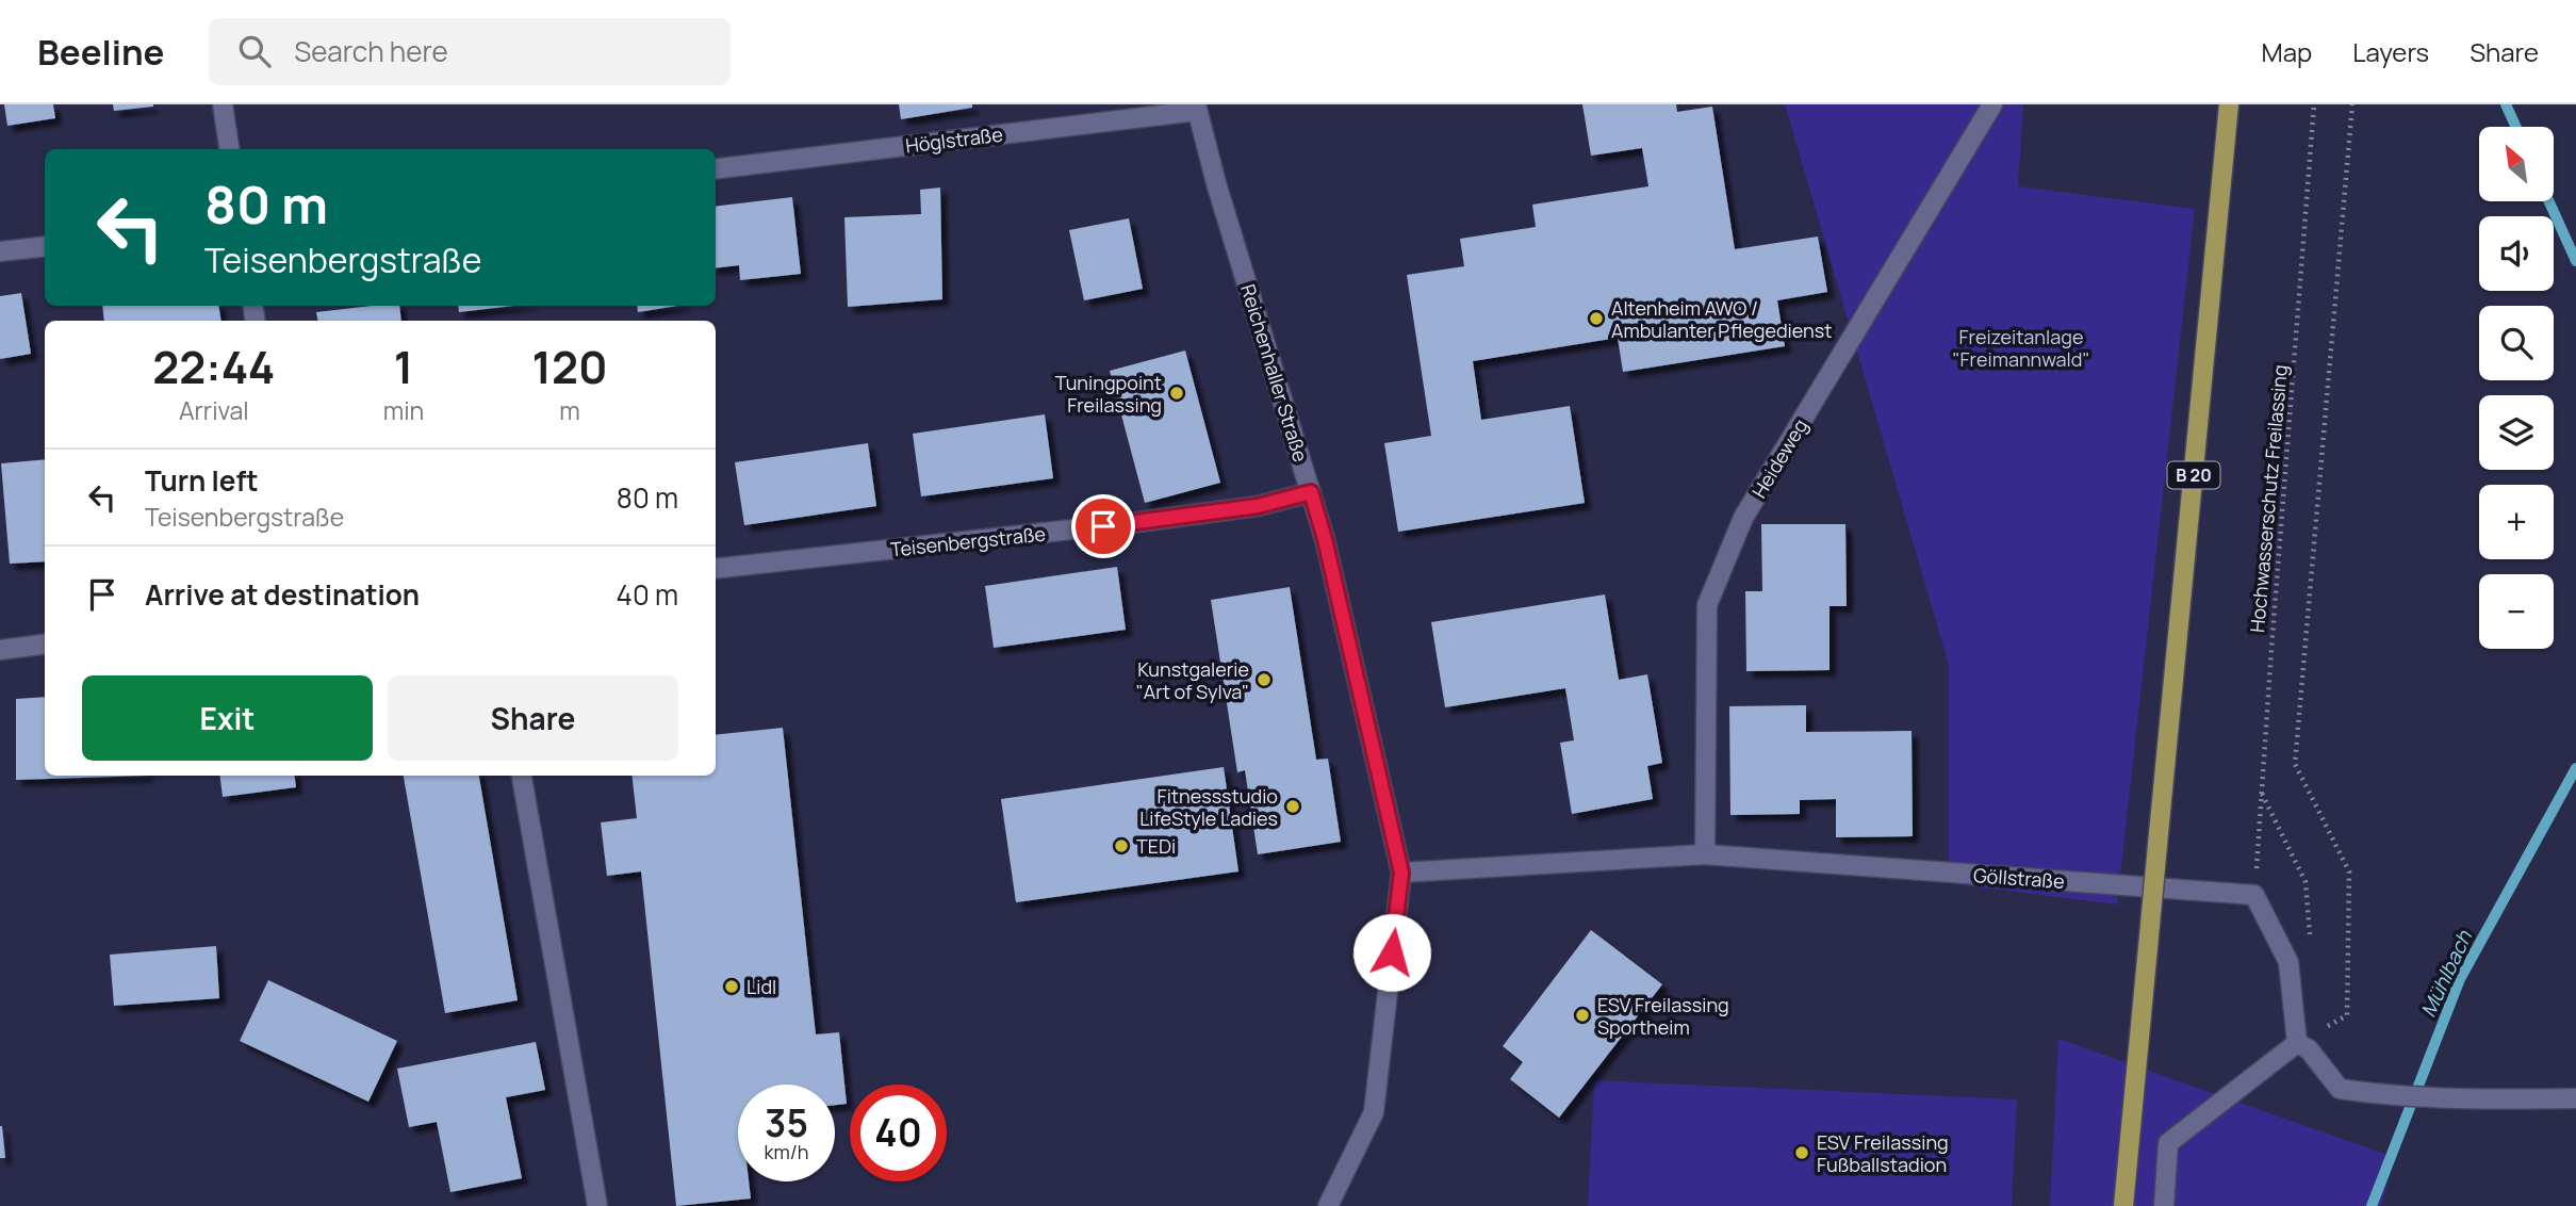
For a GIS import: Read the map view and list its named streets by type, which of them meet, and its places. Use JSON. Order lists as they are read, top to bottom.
{
  "streets": {
    "main road": ["B 20"],
    "street": [
      "Höglstraße",
      "Reichenhaller Straße",
      "Heideweg",
      "Teisenbergstraße",
      "Göllstraße"
    ],
    "path": ["Hochwasserschutz Freilassing"]
  },
  "crossings": [
    ["Höglstraße", "Reichenhaller Straße"],
    ["Reichenhaller Straße", "Teisenbergstraße"],
    ["Reichenhaller Straße", "Göllstraße"],
    ["Heideweg", "Göllstraße"],
    ["Hochwasserschutz Freilassing", "Göllstraße"]
  ],
  "water": ["Mühlbach"],
  "parks": ["Freizeitanlage \"Freimannwald\""],
  "places": [
    "Altenheim AWO / Ambulanter Pflegedienst",
    "Tuningpoint Freilassing",
    "Kunstgalerie \"Art of Sylva\"",
    "Fitnessstudio LifeStyle Ladies",
    "TEDi",
    "Lidl",
    "ESV Freilassing Sportheim",
    "ESV Freilassing Fußballstadion"
  ],
  "north": "top left",
  "page": {
    "header": "Beeline",
    "search": "Search here",
    "nav": ["Map", "Layers", "Share"],
    "map_buttons": ["+", "−"],
    "turn": ["80 m", "Teisenbergstraße"],
    "eta": [
      "22:44",
      "Arrival",
      "1",
      "min",
      "120",
      "m"
    ],
    "list": [
      {
        "name": "Turn left",
        "note": "Teisenbergstraße",
        "value": "80 m"
      },
      {
        "name": "Arrive at destination",
        "value": "40 m"
      }
    ],
    "buttons": ["Exit", "Share"],
    "speed": "35 km/h",
    "limit": "40"
  }
}
